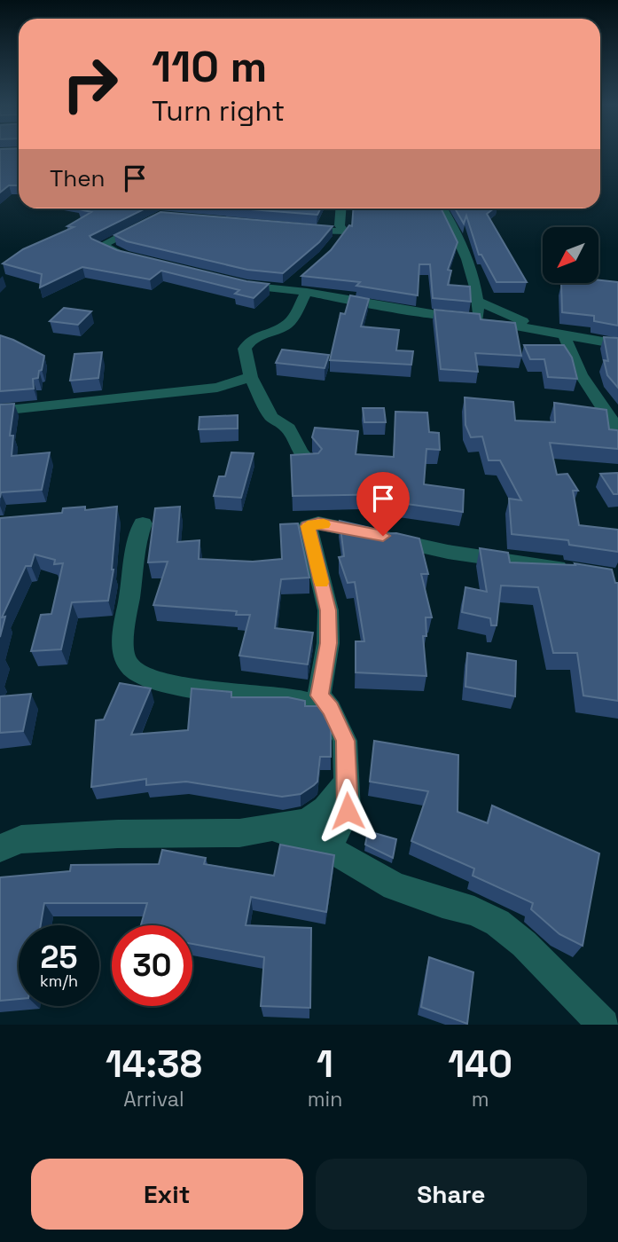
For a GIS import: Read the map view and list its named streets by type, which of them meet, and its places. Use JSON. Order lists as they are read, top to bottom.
{
  "north": "bottom left",
  "page": {
    "turn": ["110 m", "Turn right"],
    "then": "Then",
    "speed": "25 km/h",
    "limit": "30",
    "eta": [
      "14:38",
      "Arrival",
      "1",
      "min",
      "140",
      "m"
    ],
    "buttons": ["Exit", "Share"]
  }
}
